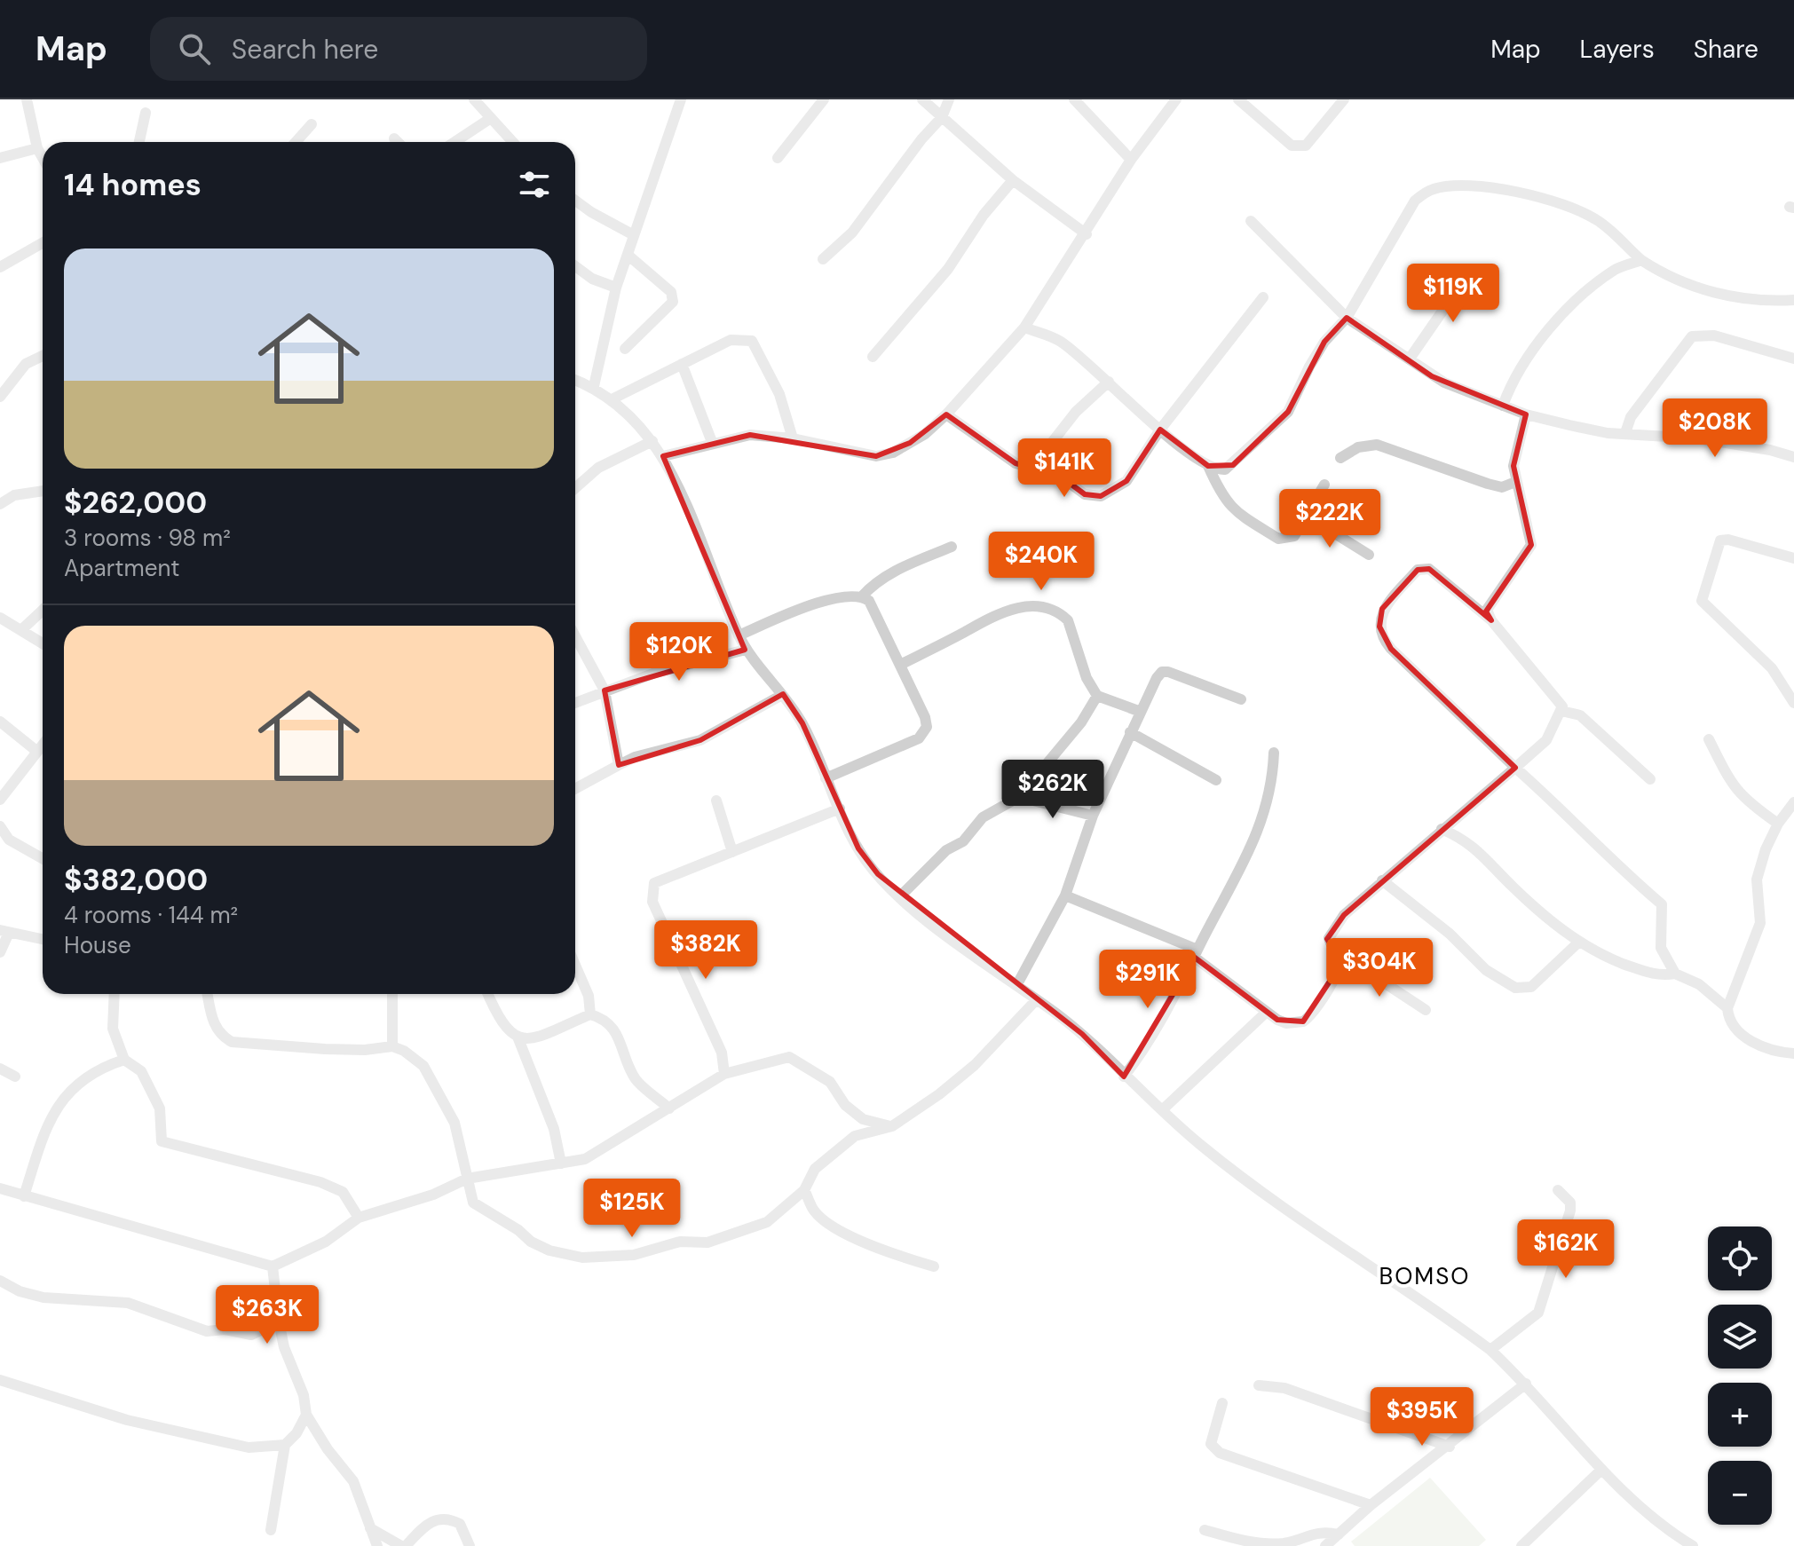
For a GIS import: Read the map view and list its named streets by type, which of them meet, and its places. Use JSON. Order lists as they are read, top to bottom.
{
  "districts": ["BOMSO"],
  "page": {
    "header": "Map",
    "search": "Search here",
    "nav": ["Map", "Layers", "Share"],
    "heading": "14 homes",
    "list": [
      {
        "name": "$262,000",
        "note": "3 rooms · 98 m² · Apartment"
      },
      {
        "name": "$382,000",
        "note": "4 rooms · 144 m² · House"
      }
    ],
    "price": [
      "$119K",
      "$208K",
      "$141K",
      "$222K",
      "$240K",
      "$120K",
      "$262K",
      "$382K",
      "$304K",
      "$291K",
      "$125K",
      "$162K",
      "$263K",
      "$395K"
    ],
    "map_buttons": ["+", "−"]
  }
}
